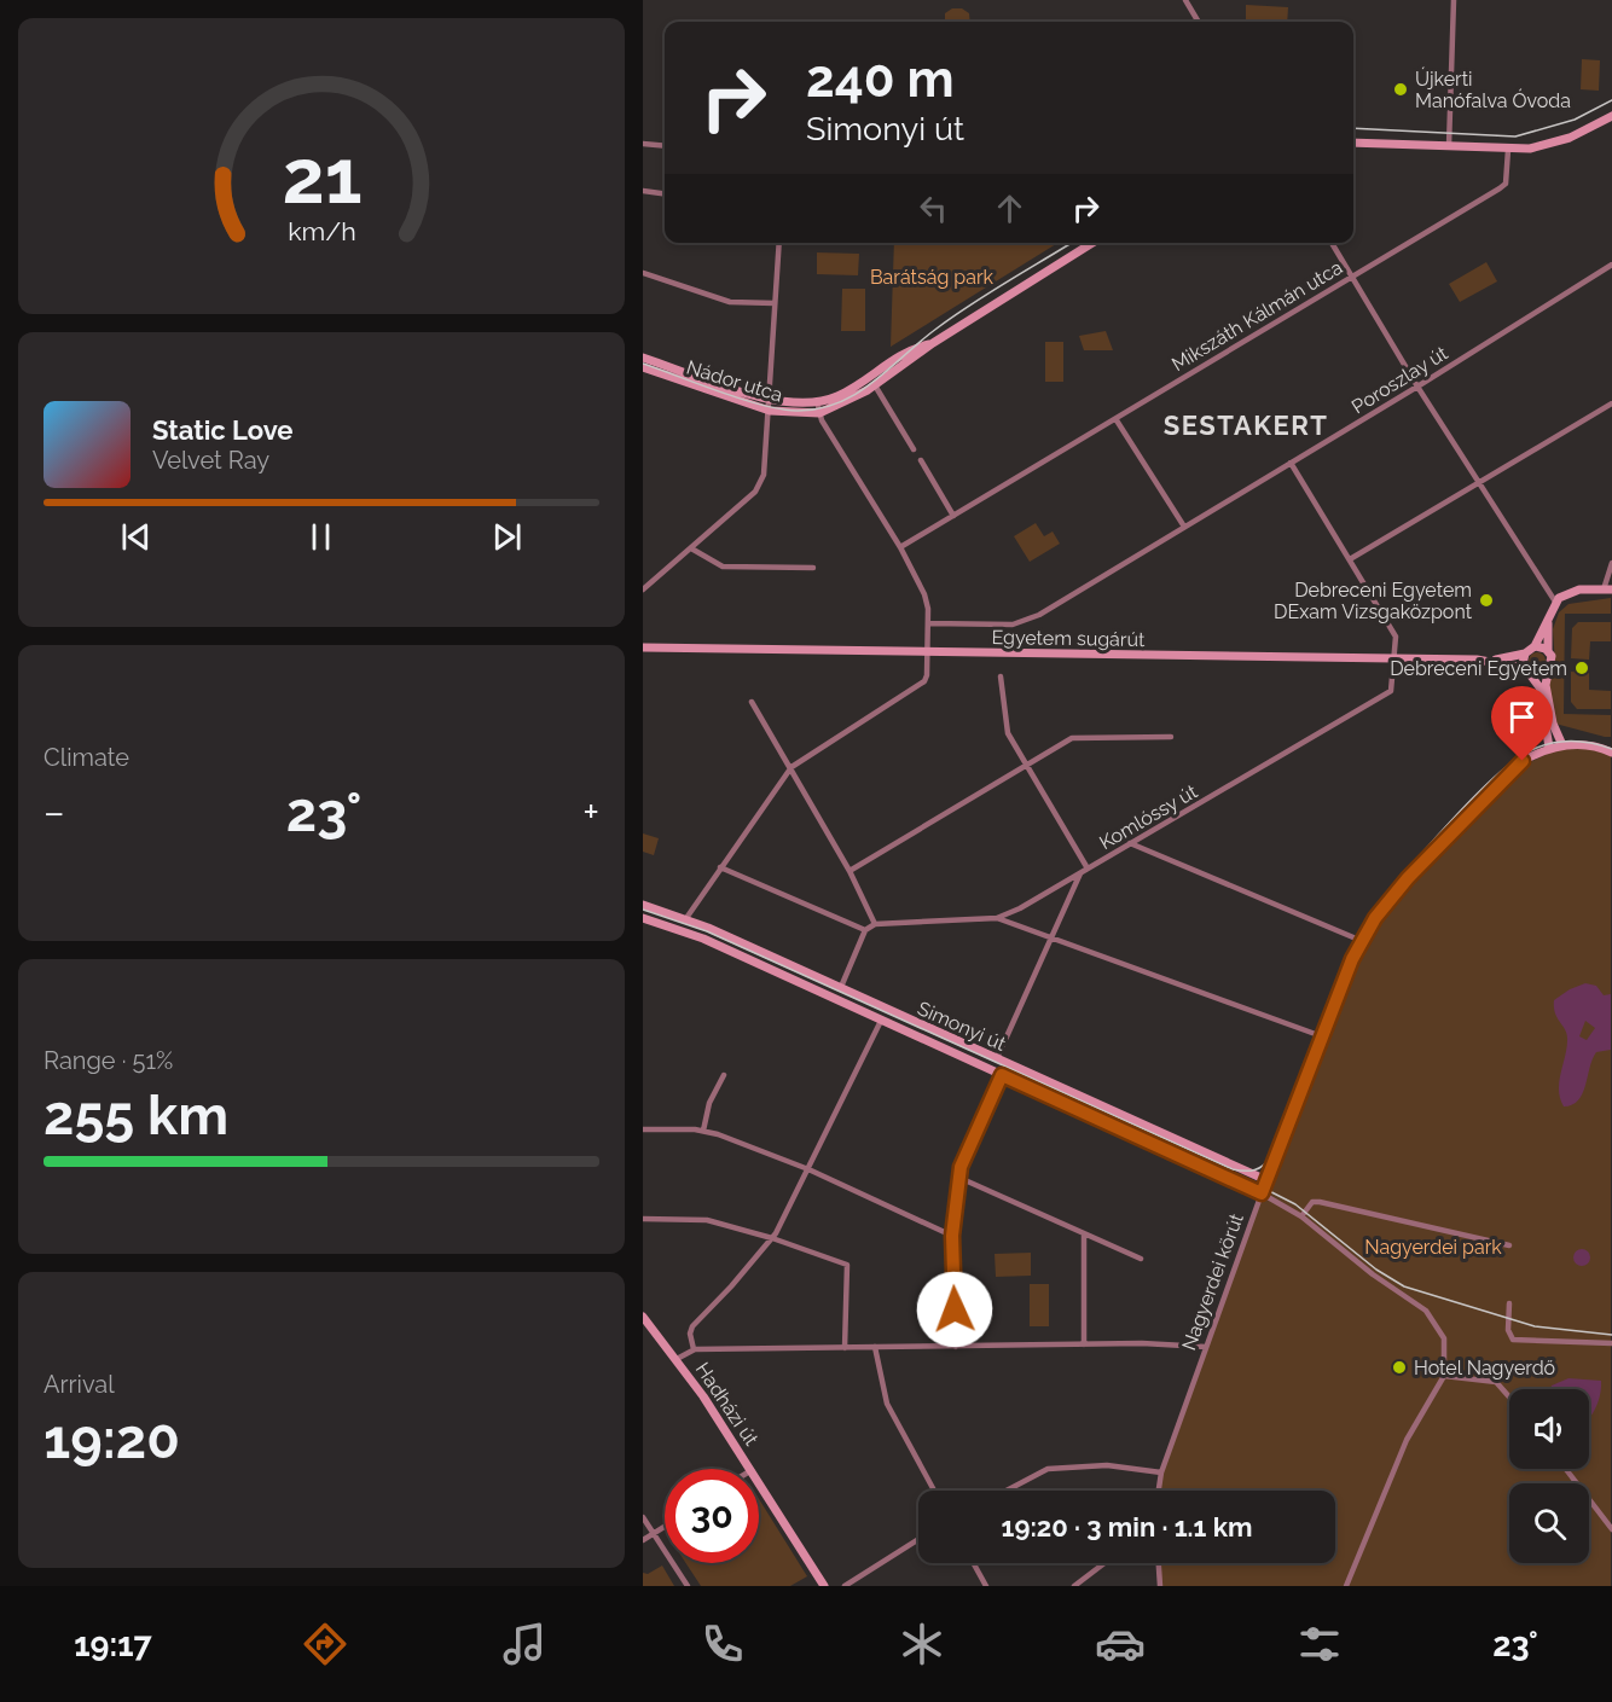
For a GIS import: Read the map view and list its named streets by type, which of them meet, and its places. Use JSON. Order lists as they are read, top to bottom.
{
  "streets": {
    "street": [
      "Mikszáth Kálmán utca",
      "Poroszlay út",
      "Nádor utca",
      "Egyetem sugárút",
      "Komlóssy út",
      "Simonyi út",
      "Nagyerdei körút",
      "Hadházi út"
    ]
  },
  "crossings": [
    ["Poroszlay út", "Komlóssy út"],
    ["Egyetem sugárút", "Komlóssy út"],
    ["Simonyi út", "Nagyerdei körút"]
  ],
  "districts": ["SESTAKERT"],
  "parks": ["Barátság park", "Nagyerdei park"],
  "places": [
    "Újkerti Manófalva Óvoda",
    "Debreceni Egyetem DExam Vizsgaközpont",
    "Debreceni Egyetem",
    "Hotel Nagyerdő"
  ],
  "page": {
    "turn": ["240 m", "Simonyi út"],
    "song": ["Static Love", "Velvet Ray"],
    "tile": [
      "Climate",
      ["Range · 51%", "255 km"],
      ["Arrival", "19:20"]
    ],
    "heat": ["−", "23°", "+"],
    "limit": "30",
    "trip": "19:20 · 3 min · 1.1 km",
    "tabs": ["19:17", "23°"],
    "gauge": ["21", "km/h"]
  }
}
